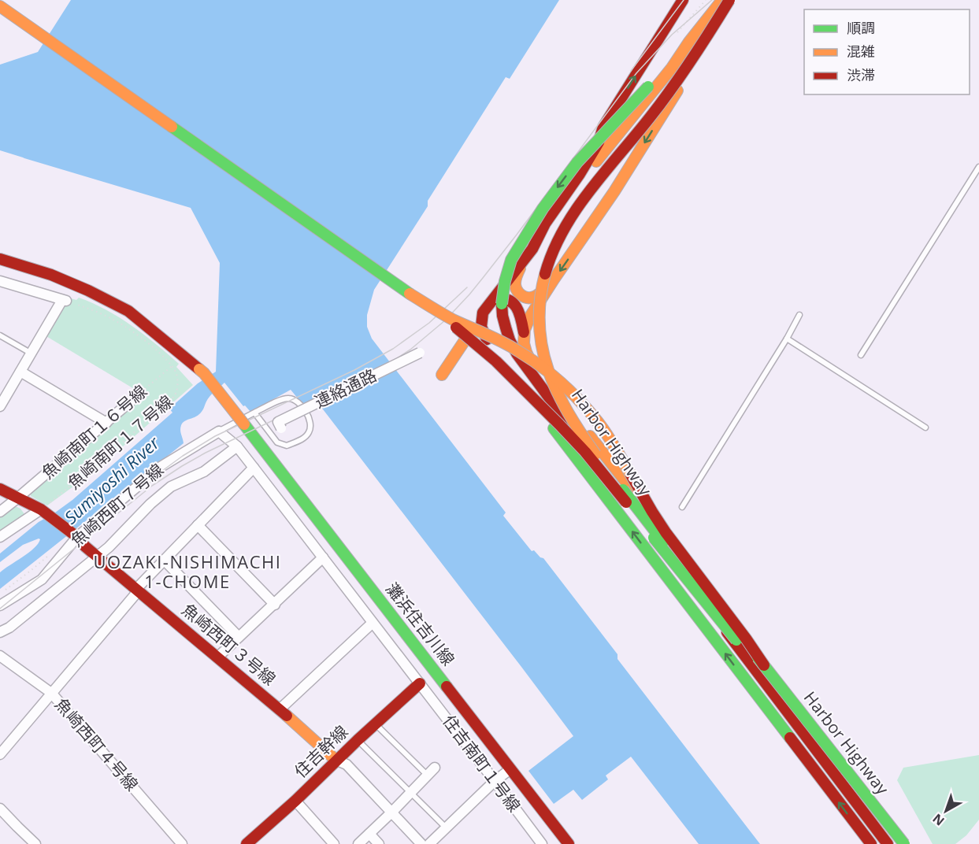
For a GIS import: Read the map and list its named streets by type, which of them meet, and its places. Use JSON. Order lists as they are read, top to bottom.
{
  "streets": {
    "main road": [
      "Harbor Highway",
      "灘浜住吉川線",
      "魚崎西町３号線",
      "住吉幹線"
    ],
    "street": [
      "連絡通路",
      "魚崎南町１６号線",
      "魚崎西町７号線",
      "魚崎西町４号線",
      "住吉南町１号線"
    ],
    "path": ["魚崎南町１７号線"]
  },
  "crossings": [
    ["魚崎南町１６号線", "魚崎南町１７号線"],
    ["魚崎南町１６号線", "魚崎西町３号線"],
    ["魚崎南町１７号線", "魚崎西町３号線"],
    ["魚崎西町７号線", "魚崎西町３号線"],
    ["魚崎西町７号線", "住吉南町１号線"],
    ["魚崎西町３号線", "住吉幹線"],
    ["住吉幹線", "住吉南町１号線"]
  ],
  "districts": ["UOZAKI-NISHIMACHI 1-CHOME"],
  "water": ["Sumiyoshi River"],
  "legend": ["順調", "混雑", "渋滞"],
  "north": "bottom left"
}
